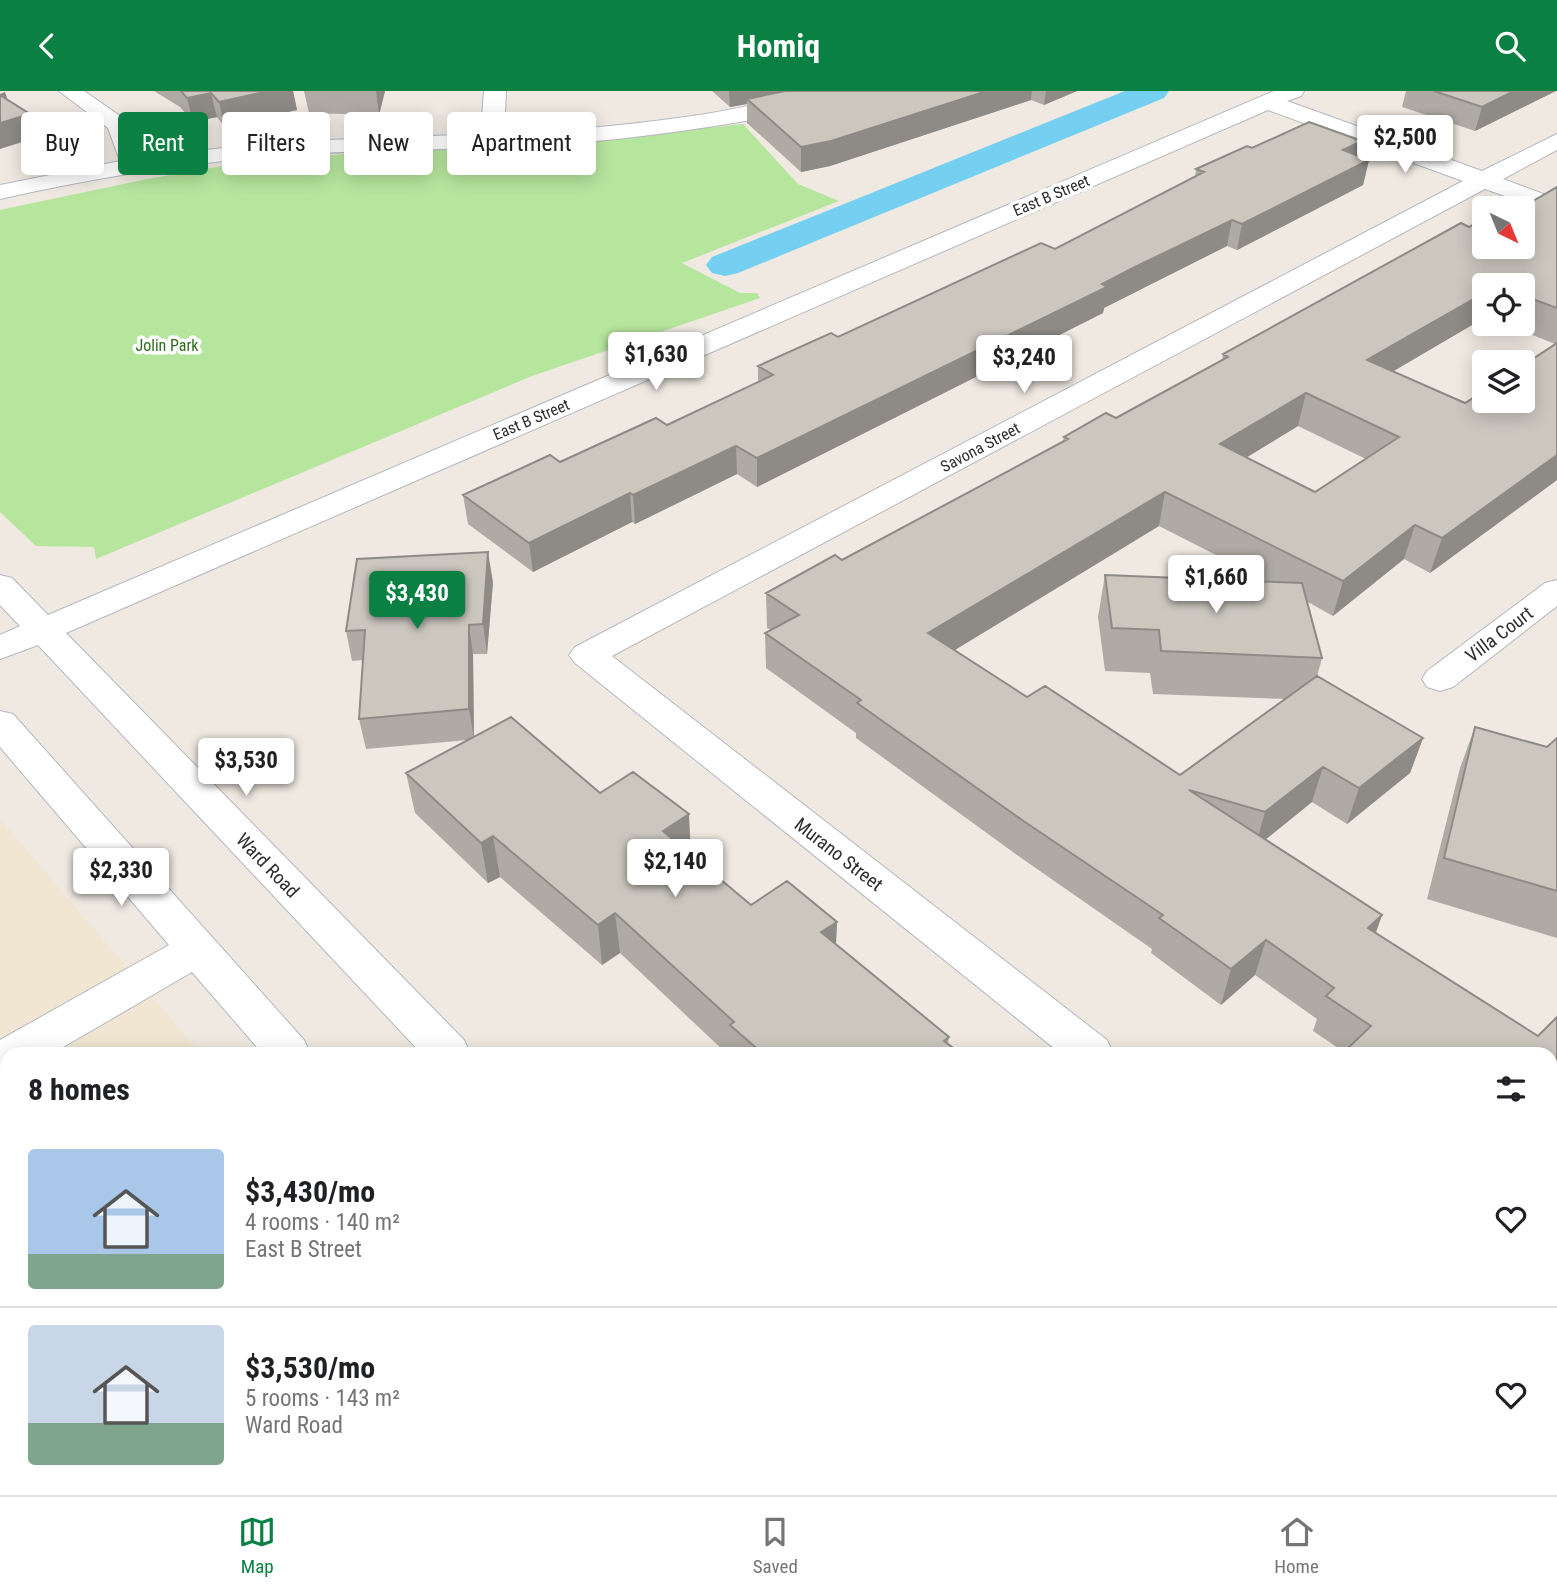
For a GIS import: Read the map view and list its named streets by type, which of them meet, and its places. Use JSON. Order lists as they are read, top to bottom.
{
  "streets": {
    "street": [
      "East B Street",
      "Savona Street",
      "Villa Court",
      "Murano Street",
      "Ward Road"
    ]
  },
  "crossings": [
    ["East B Street", "Ward Road"],
    ["Savona Street", "Murano Street"]
  ],
  "parks": ["Jolin Park"],
  "north": "bottom right",
  "page": {
    "header": "Homiq",
    "chip": [
      "Buy",
      "Rent",
      "Filters",
      "New",
      "Apartment"
    ],
    "price": [
      "$2,500",
      "$1,630",
      "$3,240",
      "$1,660",
      "$3,430",
      "$3,530",
      "$2,140",
      "$2,330"
    ],
    "heading": "8 homes",
    "list": [
      {
        "name": "$3,430/mo",
        "note": "4 rooms · 140 m² · East B Street"
      },
      {
        "name": "$3,530/mo",
        "note": "5 rooms · 143 m² · Ward Road"
      }
    ],
    "tabs": ["Map", "Saved", "Home"]
  }
}
